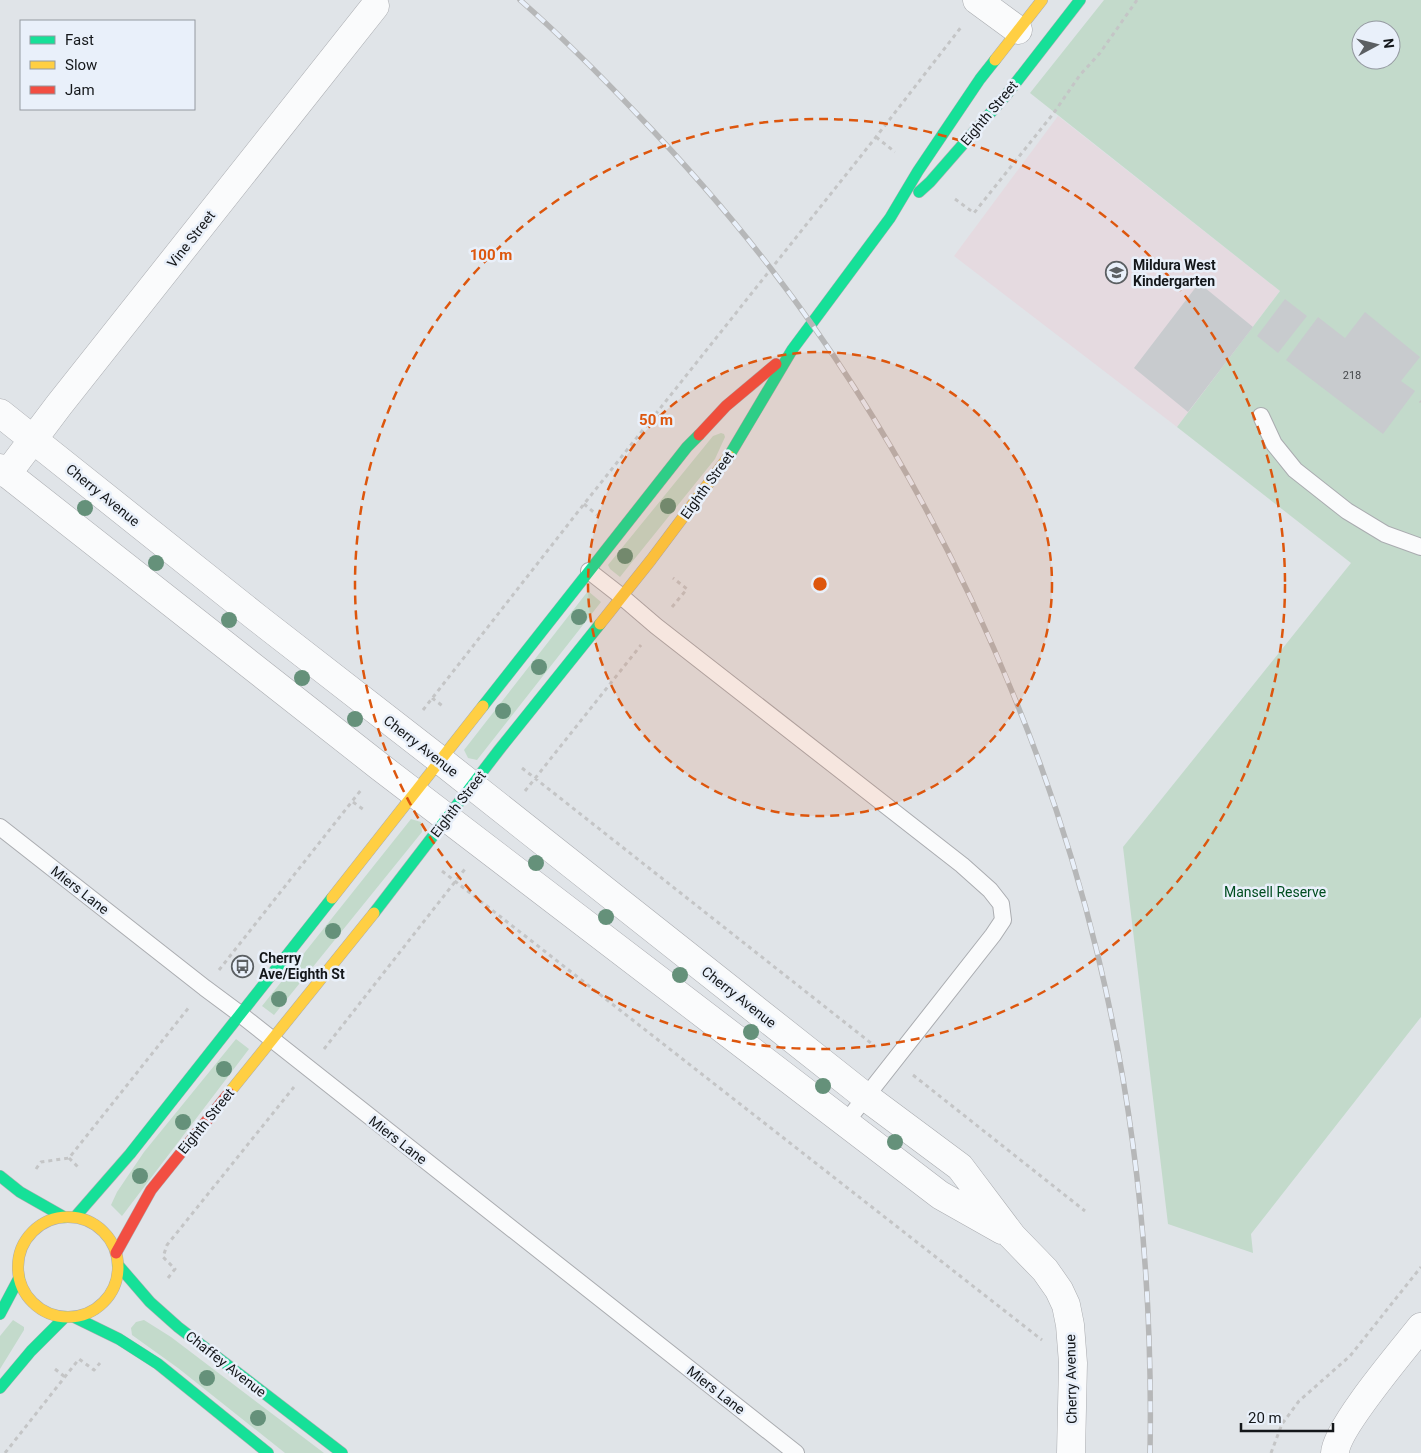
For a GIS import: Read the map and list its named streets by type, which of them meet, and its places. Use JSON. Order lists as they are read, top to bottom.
{
  "streets": {
    "street": [
      "Eighth Street",
      "Vine Street",
      "Cherry Avenue",
      "Chaffey Avenue"
    ],
    "lane": ["Miers Lane"]
  },
  "crossings": [
    ["Eighth Street", "Cherry Avenue"],
    ["Eighth Street", "Miers Lane"],
    ["Eighth Street", "Chaffey Avenue"],
    ["Vine Street", "Cherry Avenue"]
  ],
  "parks": ["Mansell Reserve"],
  "places": {
    "school or university": ["Mildura West Kindergarten"],
    "bus stop": ["Cherry Ave/Eighth St"]
  },
  "house_numbers": ["218"],
  "legend": ["Fast", "Slow", "Jam"],
  "scale_bar": "20 m",
  "north": "right",
  "rings": ["100 m", "50 m"]
}
